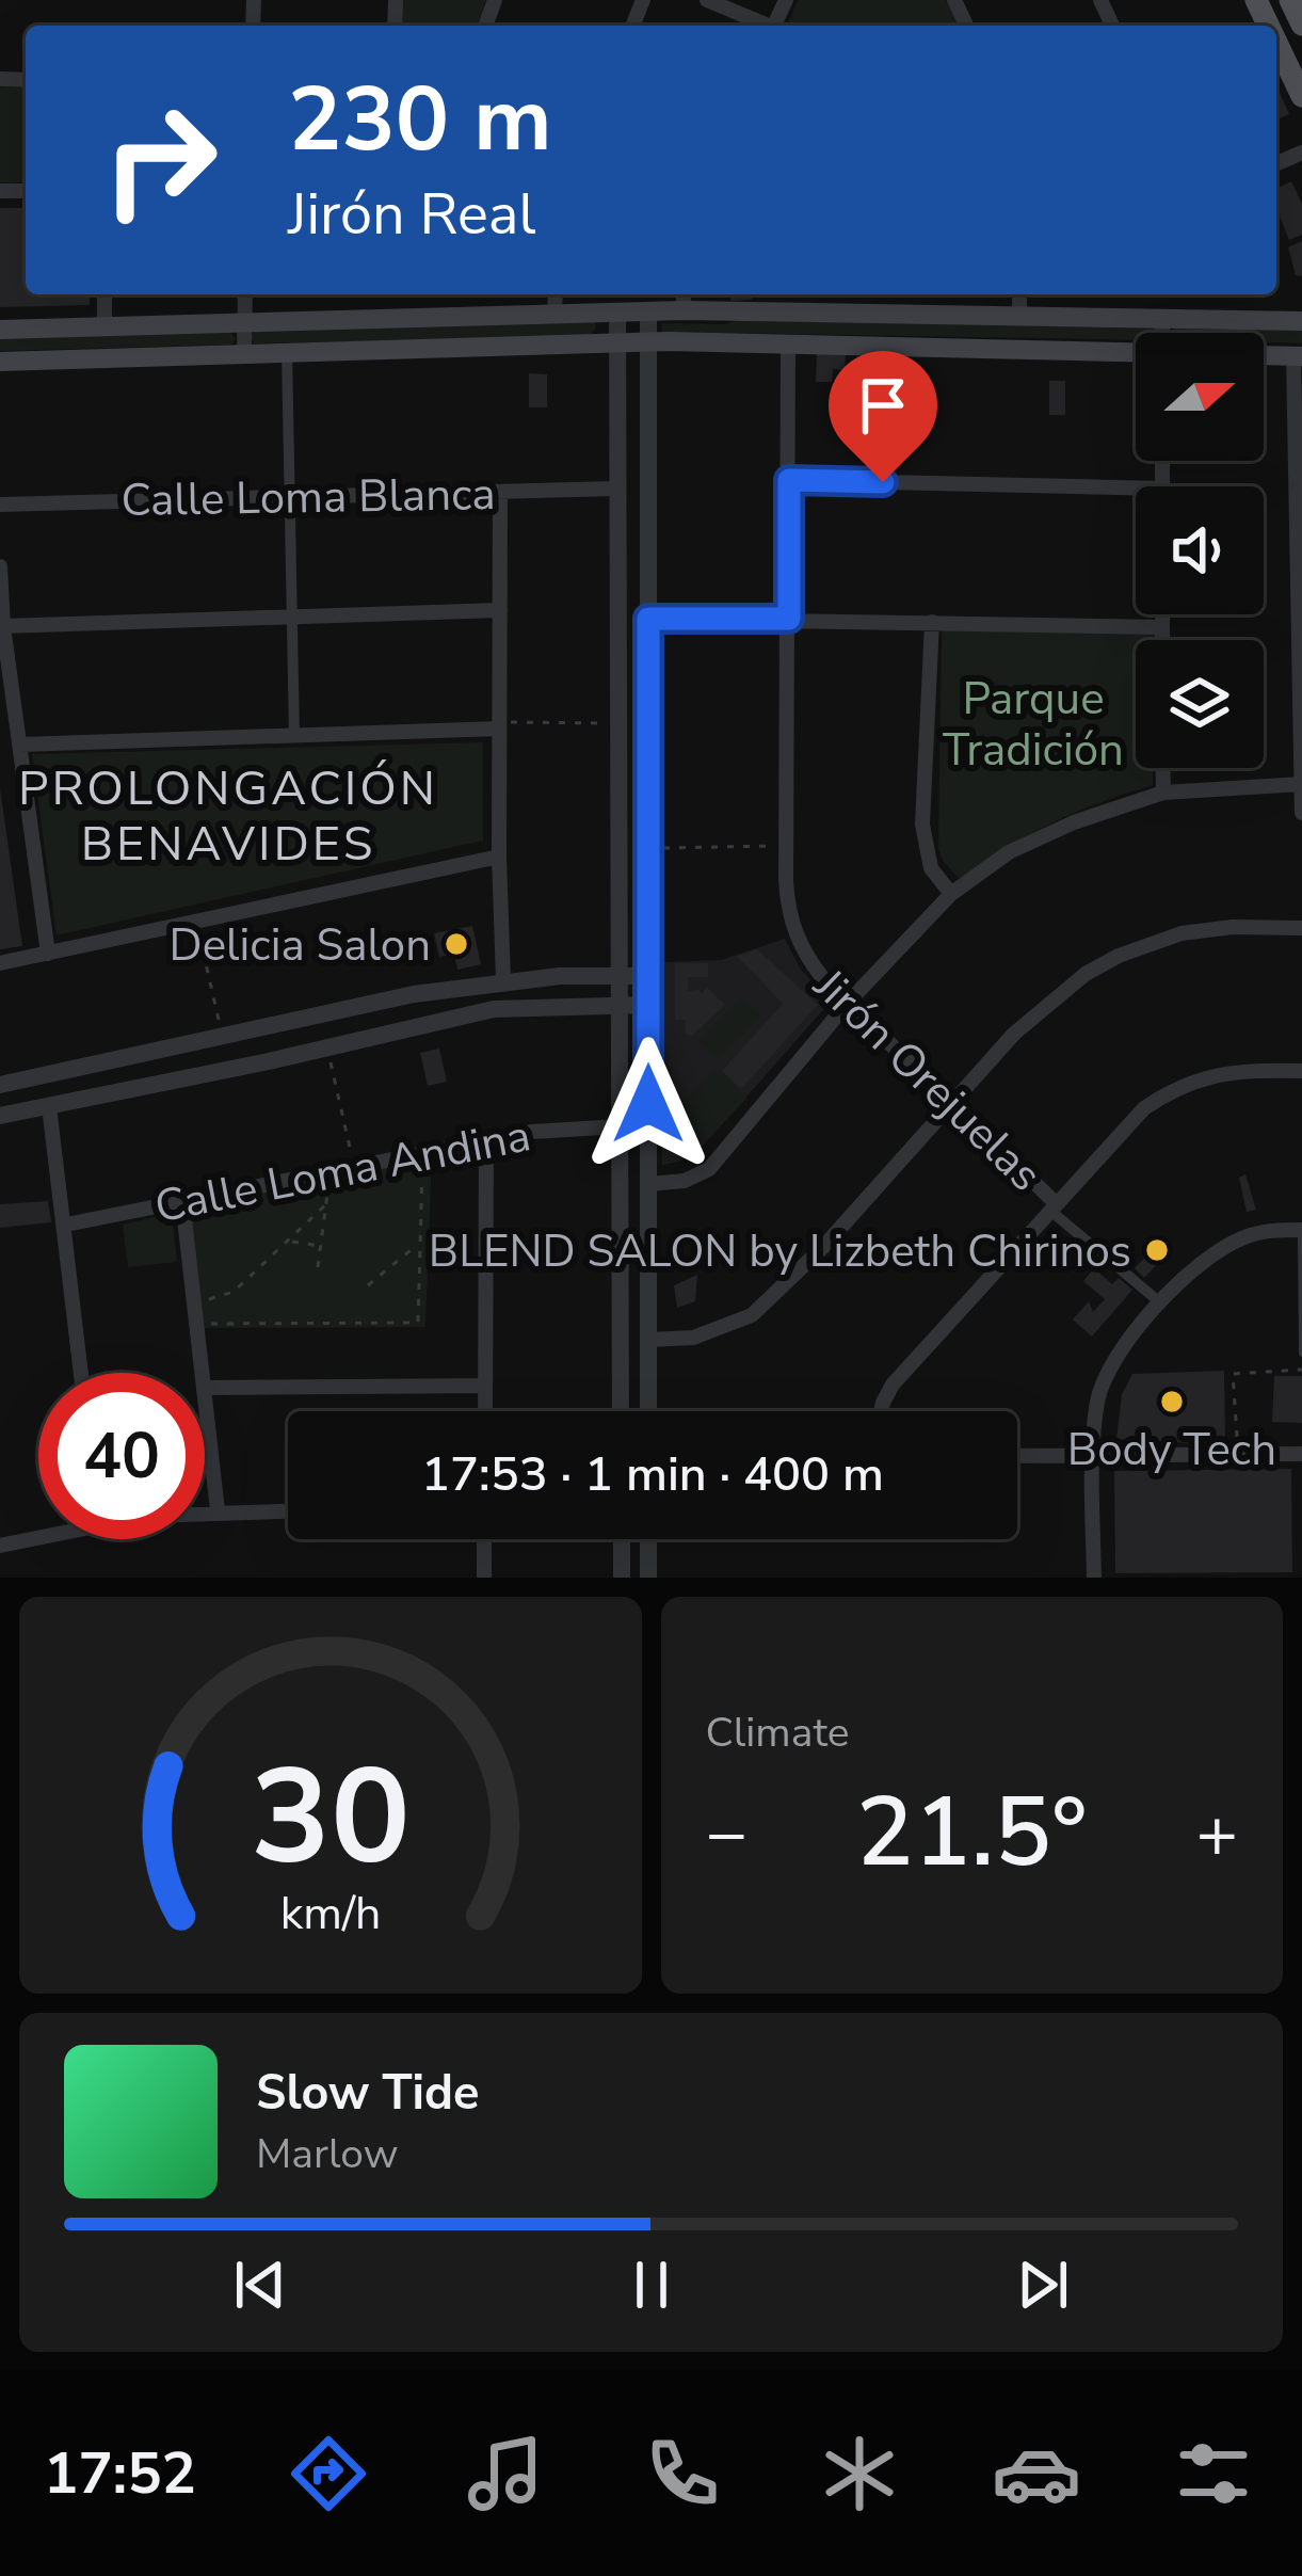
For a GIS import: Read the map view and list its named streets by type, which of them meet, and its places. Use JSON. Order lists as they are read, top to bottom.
{
  "streets": {
    "street": ["Calle Loma Blanca", "Jirón Orejuelas", "Calle Loma Andina"]
  },
  "districts": ["PROLONGACIÓN BENAVIDES"],
  "parks": ["Parque Tradición"],
  "places": ["Delicia Salon", "BLEND SALON by Lizbeth Chirinos", "Body Tech"],
  "north": "right",
  "page": {
    "turn": ["230 m", "Jirón Real"],
    "limit": "40",
    "trip": "17:53 · 1 min · 400 m",
    "tile": "Climate",
    "heat": ["−", "21.5°", "+"],
    "song": ["Slow Tide", "Marlow"],
    "tabs": "17:52",
    "gauge": ["30", "km/h"]
  }
}
